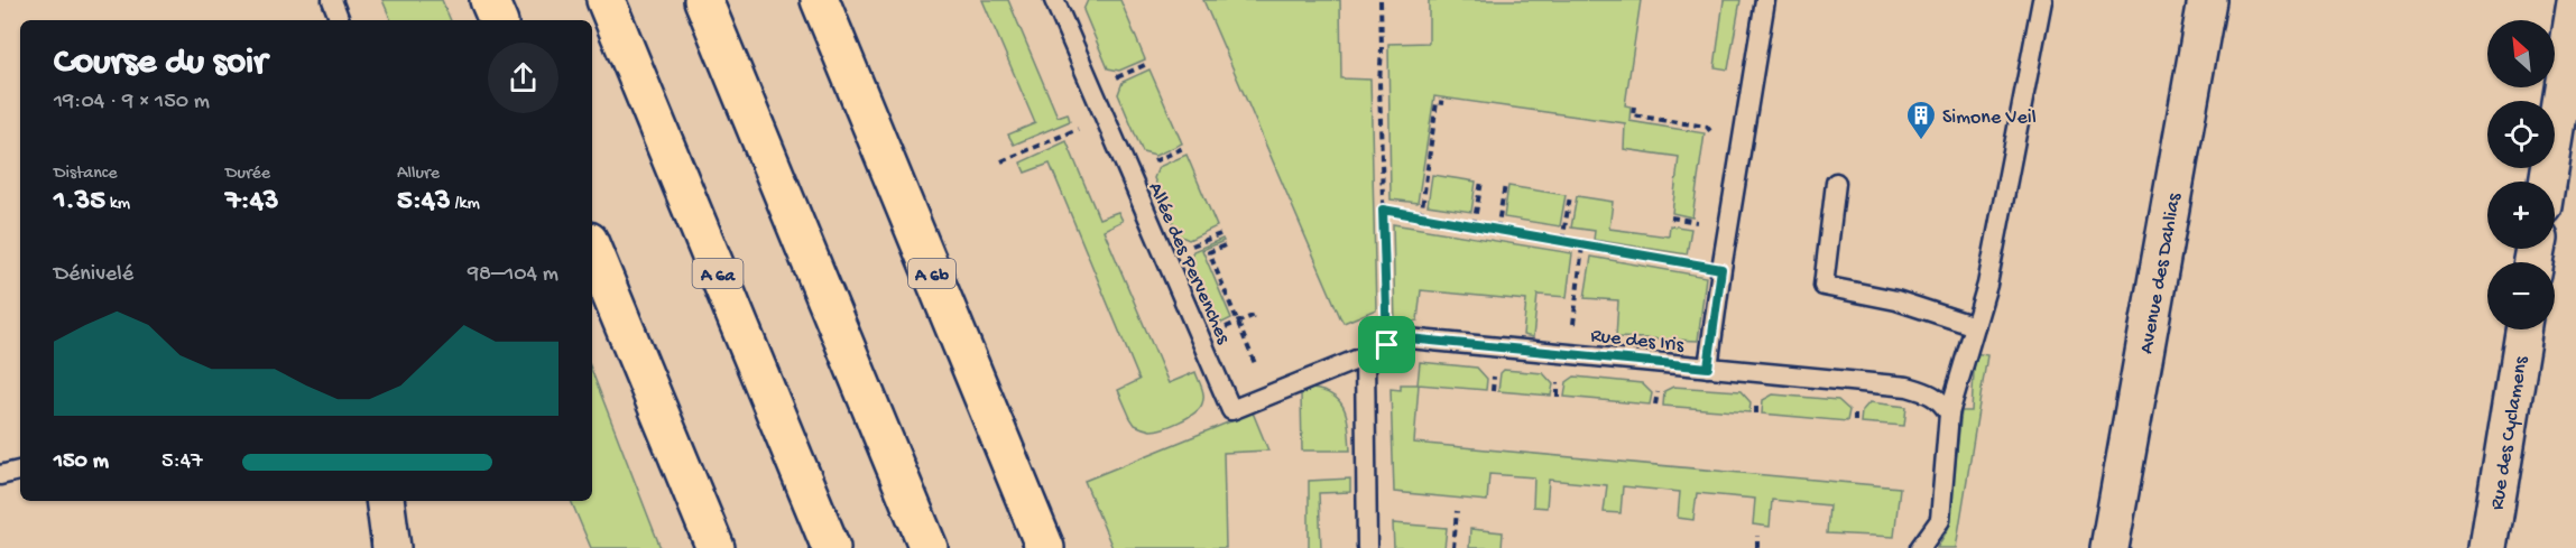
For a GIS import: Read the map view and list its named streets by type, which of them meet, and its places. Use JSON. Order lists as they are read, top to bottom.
{
  "streets": {
    "highway": ["A 6a", "A 6b"],
    "street": ["Avenue des Dahlias", "Rue des Cyclamens"],
    "lane": ["Allée des Pervenches", "Rue des Iris"]
  },
  "crossings": [
    ["Allée des Pervenches", "Rue des Iris"]
  ],
  "places": {
    "building": ["Simone Veil"]
  },
  "north": "top left",
  "page": {
    "map_buttons": ["+", "−"],
    "heading": ["Course du soir", "19:04 · 9 × 150 m"],
    "stats": [
      ["Distance", "1.35 km"],
      ["Durée", "7:43"],
      ["Allure", "5:43 /km"]
    ],
    "chart": ["Dénivelé", "98–104 m"],
    "list": [
      {
        "name": "150 m",
        "note": "5:47"
      }
    ]
  }
}
